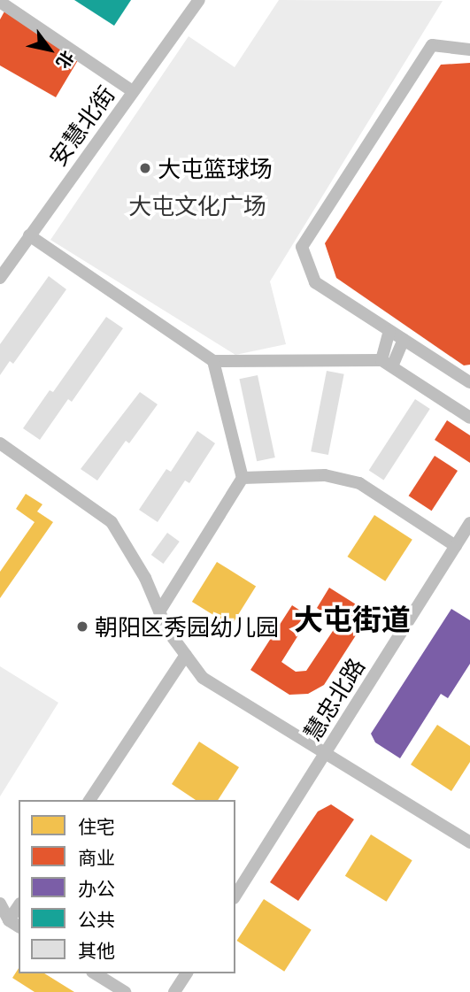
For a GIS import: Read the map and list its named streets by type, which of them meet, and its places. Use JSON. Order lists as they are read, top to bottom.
{
  "streets": {
    "street": ["安慧北街", "慧忠北路"]
  },
  "districts": ["大屯街道"],
  "parks": ["大屯文化广场"],
  "places": ["大屯篮球场", "朝阳区秀园幼儿园"],
  "legend": [
    "住宅",
    "商业",
    "办公",
    "公共",
    "其他"
  ],
  "north": "bottom right"
}
